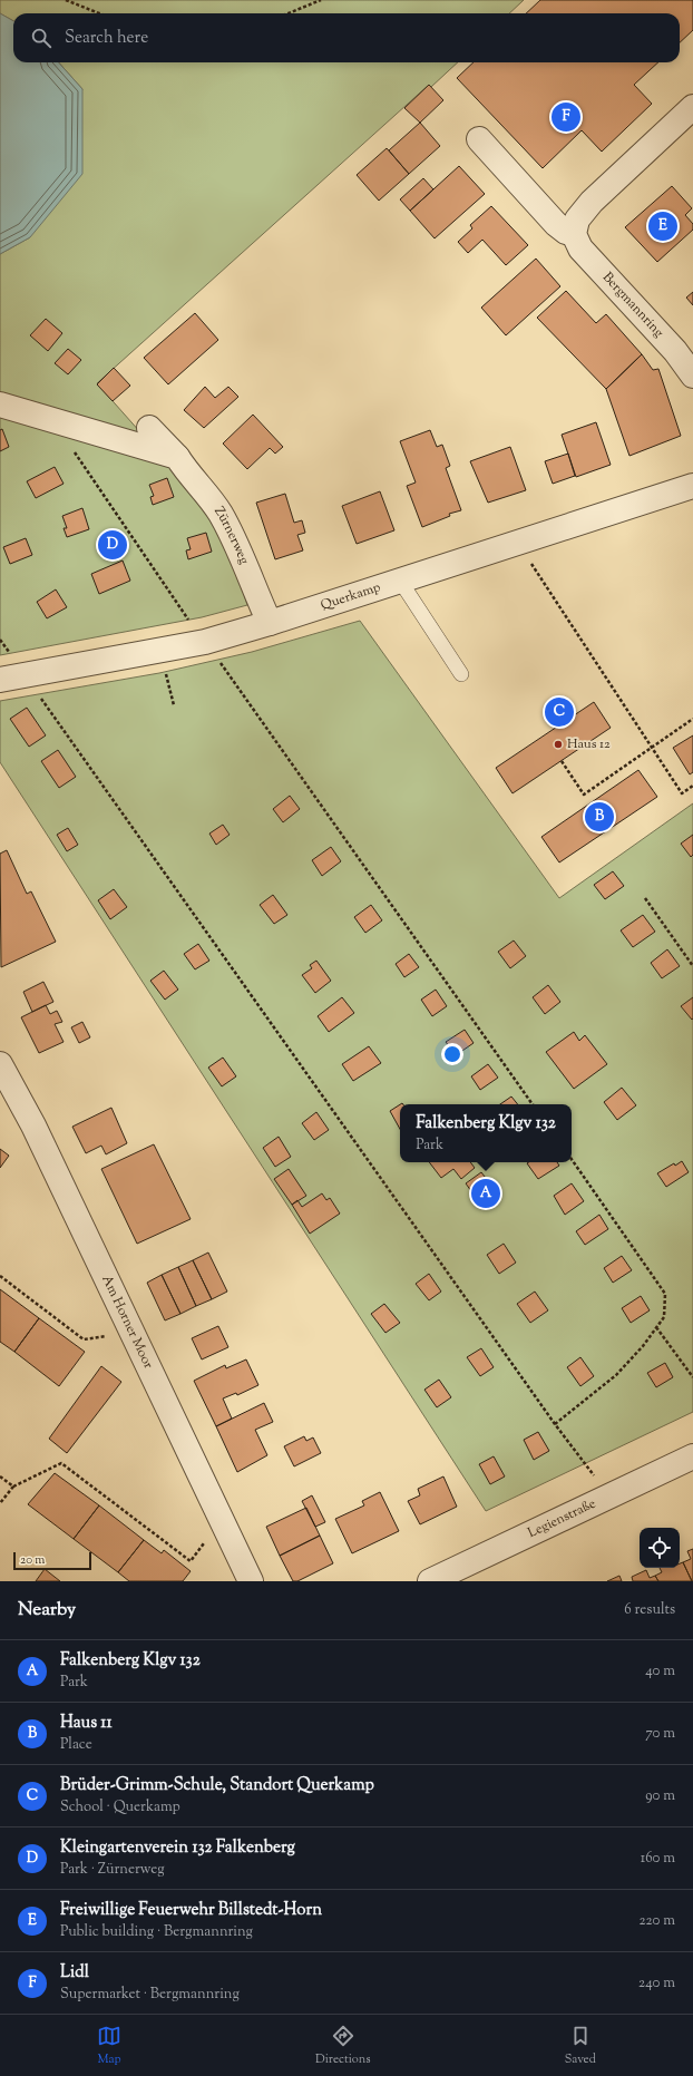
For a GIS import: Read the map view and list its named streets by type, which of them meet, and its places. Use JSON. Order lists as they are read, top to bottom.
{
  "streets": {
    "street": [
      "Bergmannring",
      "Zürnerweg",
      "Querkamp",
      "Am Horner Moor",
      "Legienstraße"
    ]
  },
  "crossings": [
    ["Zürnerweg", "Querkamp"]
  ],
  "places": ["Haus 12"],
  "scale_bar": "20 m",
  "page": {
    "search": "Search here",
    "pins": [
      "F",
      "E",
      "D",
      "C",
      "B",
      "A"
    ],
    "popup": ["Falkenberg Klgv 132", "Park"],
    "scale": "20 m",
    "heading": ["Nearby", "6 results"],
    "list": [
      {
        "mark": "A",
        "name": "Falkenberg Klgv 132",
        "note": "Park",
        "value": "40 m"
      },
      {
        "mark": "B",
        "name": "Haus 11",
        "note": "Place",
        "value": "70 m"
      },
      {
        "mark": "C",
        "name": "Brüder-Grimm-Schule, Standort Querkamp",
        "note": "School · Querkamp",
        "value": "90 m"
      },
      {
        "mark": "D",
        "name": "Kleingartenverein 132 Falkenberg",
        "note": "Park · Zürnerweg",
        "value": "160 m"
      },
      {
        "mark": "E",
        "name": "Freiwillige Feuerwehr Billstedt-Horn",
        "note": "Public building · Bergmannring",
        "value": "220 m"
      },
      {
        "mark": "F",
        "name": "Lidl",
        "note": "Supermarket · Bergmannring",
        "value": "240 m"
      }
    ],
    "nav": ["Map", "Directions", "Saved"]
  }
}
